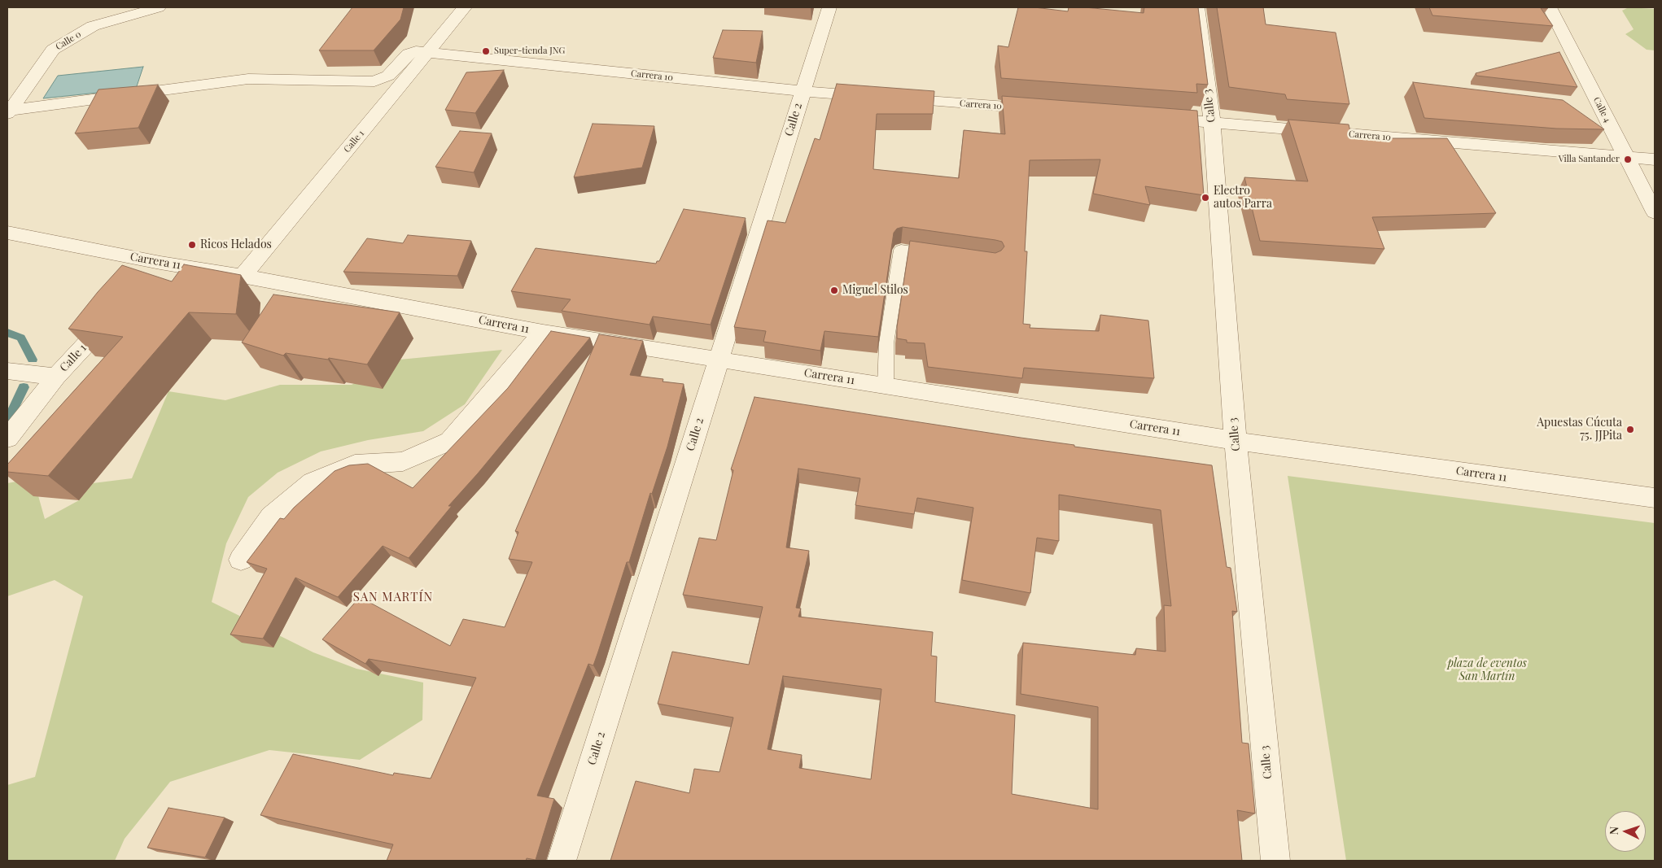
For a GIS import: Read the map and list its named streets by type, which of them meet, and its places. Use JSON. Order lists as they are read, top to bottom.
{
  "streets": {
    "street": [
      "Calle 0",
      "Carrera 10",
      "Calle 3",
      "Calle 4",
      "Calle 2",
      "Calle 1",
      "Carrera 11"
    ]
  },
  "crossings": [
    ["Calle 0", "Carrera 10"],
    ["Carrera 10", "Calle 3"],
    ["Carrera 10", "Calle 4"],
    ["Carrera 10", "Calle 2"],
    ["Carrera 10", "Calle 1"],
    ["Calle 3", "Carrera 11"],
    ["Calle 2", "Carrera 11"],
    ["Calle 1", "Carrera 11"]
  ],
  "districts": ["SAN MARTÍN"],
  "parks": ["plaza de eventos San Martín"],
  "places": [
    "Super-tienda JNG",
    "Villa Santander",
    "Electro autos Parra",
    "Ricos Helados",
    "Miguel Stilos",
    "Apuestas Cúcuta 75. JJPita"
  ],
  "north": "left"
}
